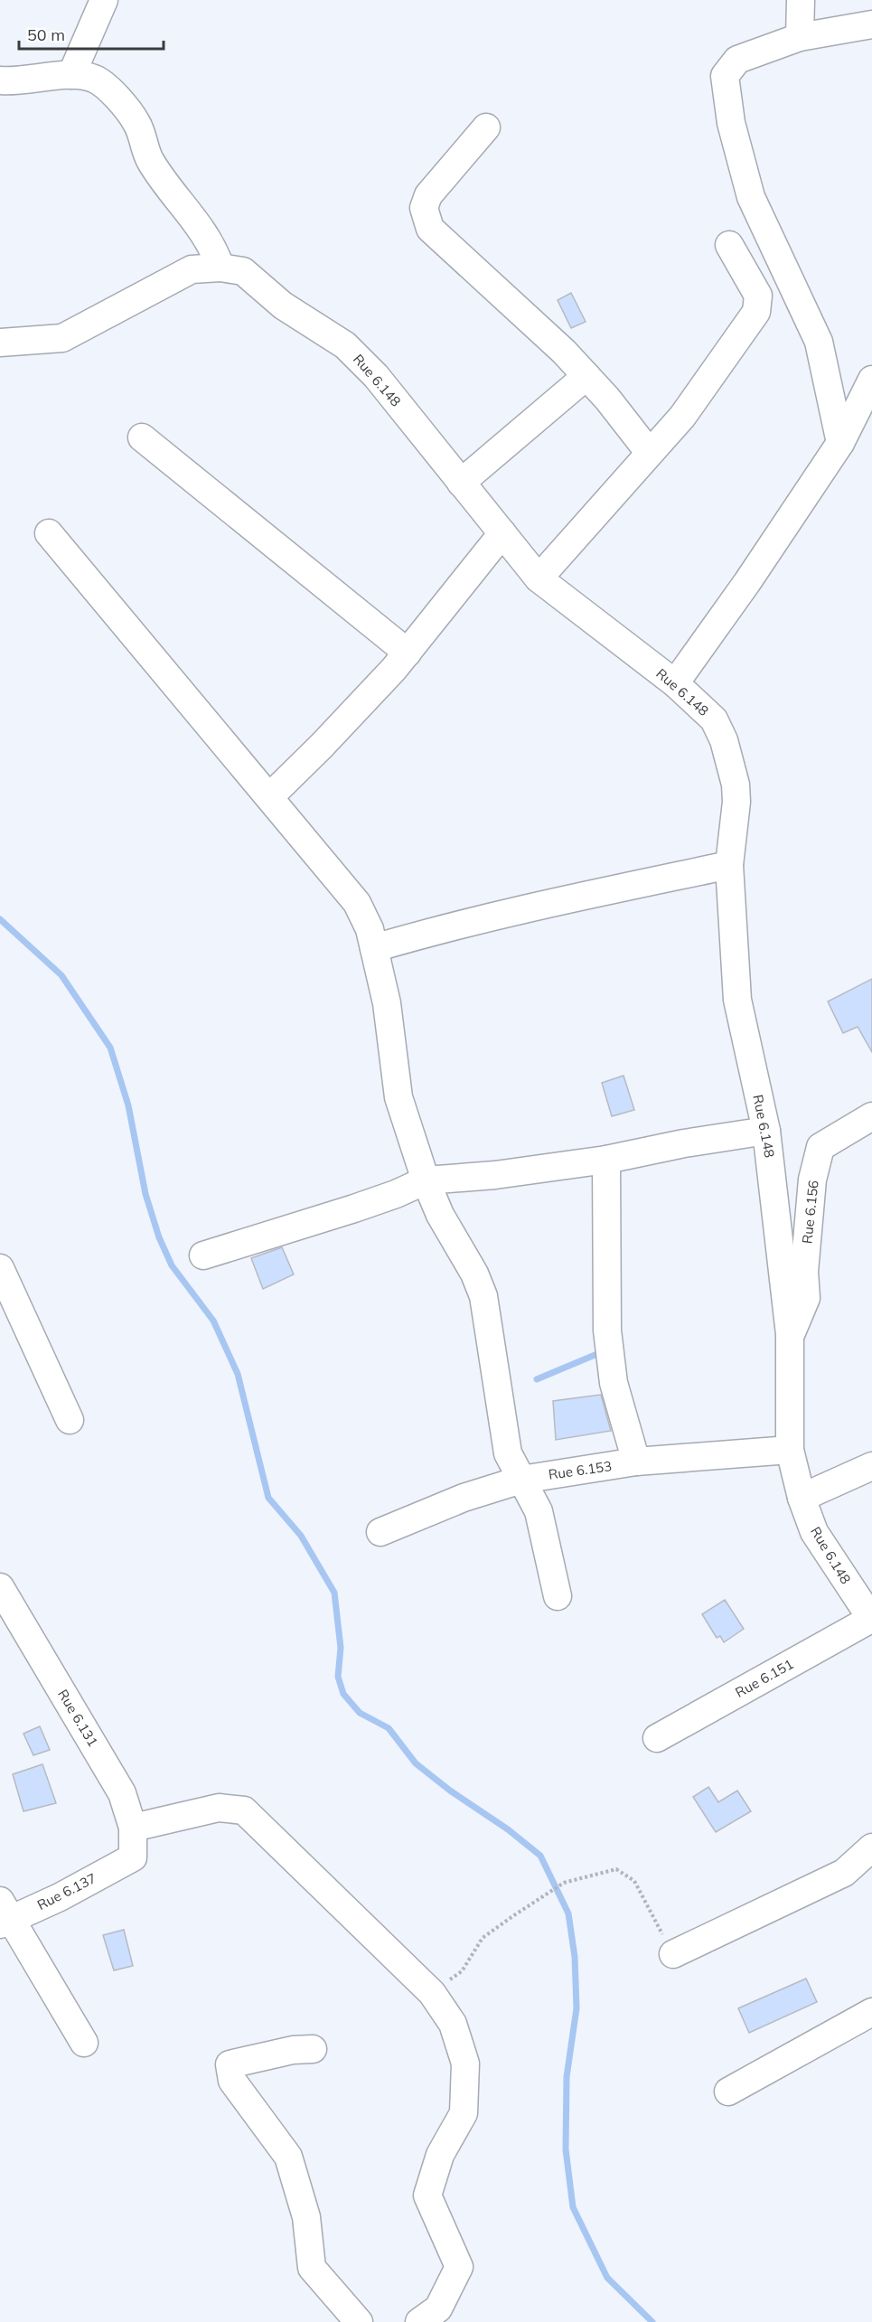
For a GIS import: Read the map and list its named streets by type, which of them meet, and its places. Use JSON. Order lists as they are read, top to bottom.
{
  "streets": {
    "street": [
      "Rue 6.148",
      "Rue 6.156",
      "Rue 6.153",
      "Rue 6.151",
      "Rue 6.131",
      "Rue 6.137"
    ]
  },
  "crossings": [
    ["Rue 6.148", "Rue 6.156"],
    ["Rue 6.148", "Rue 6.153"],
    ["Rue 6.148", "Rue 6.151"],
    ["Rue 6.131", "Rue 6.137"]
  ],
  "scale_bar": "50 m"
}
